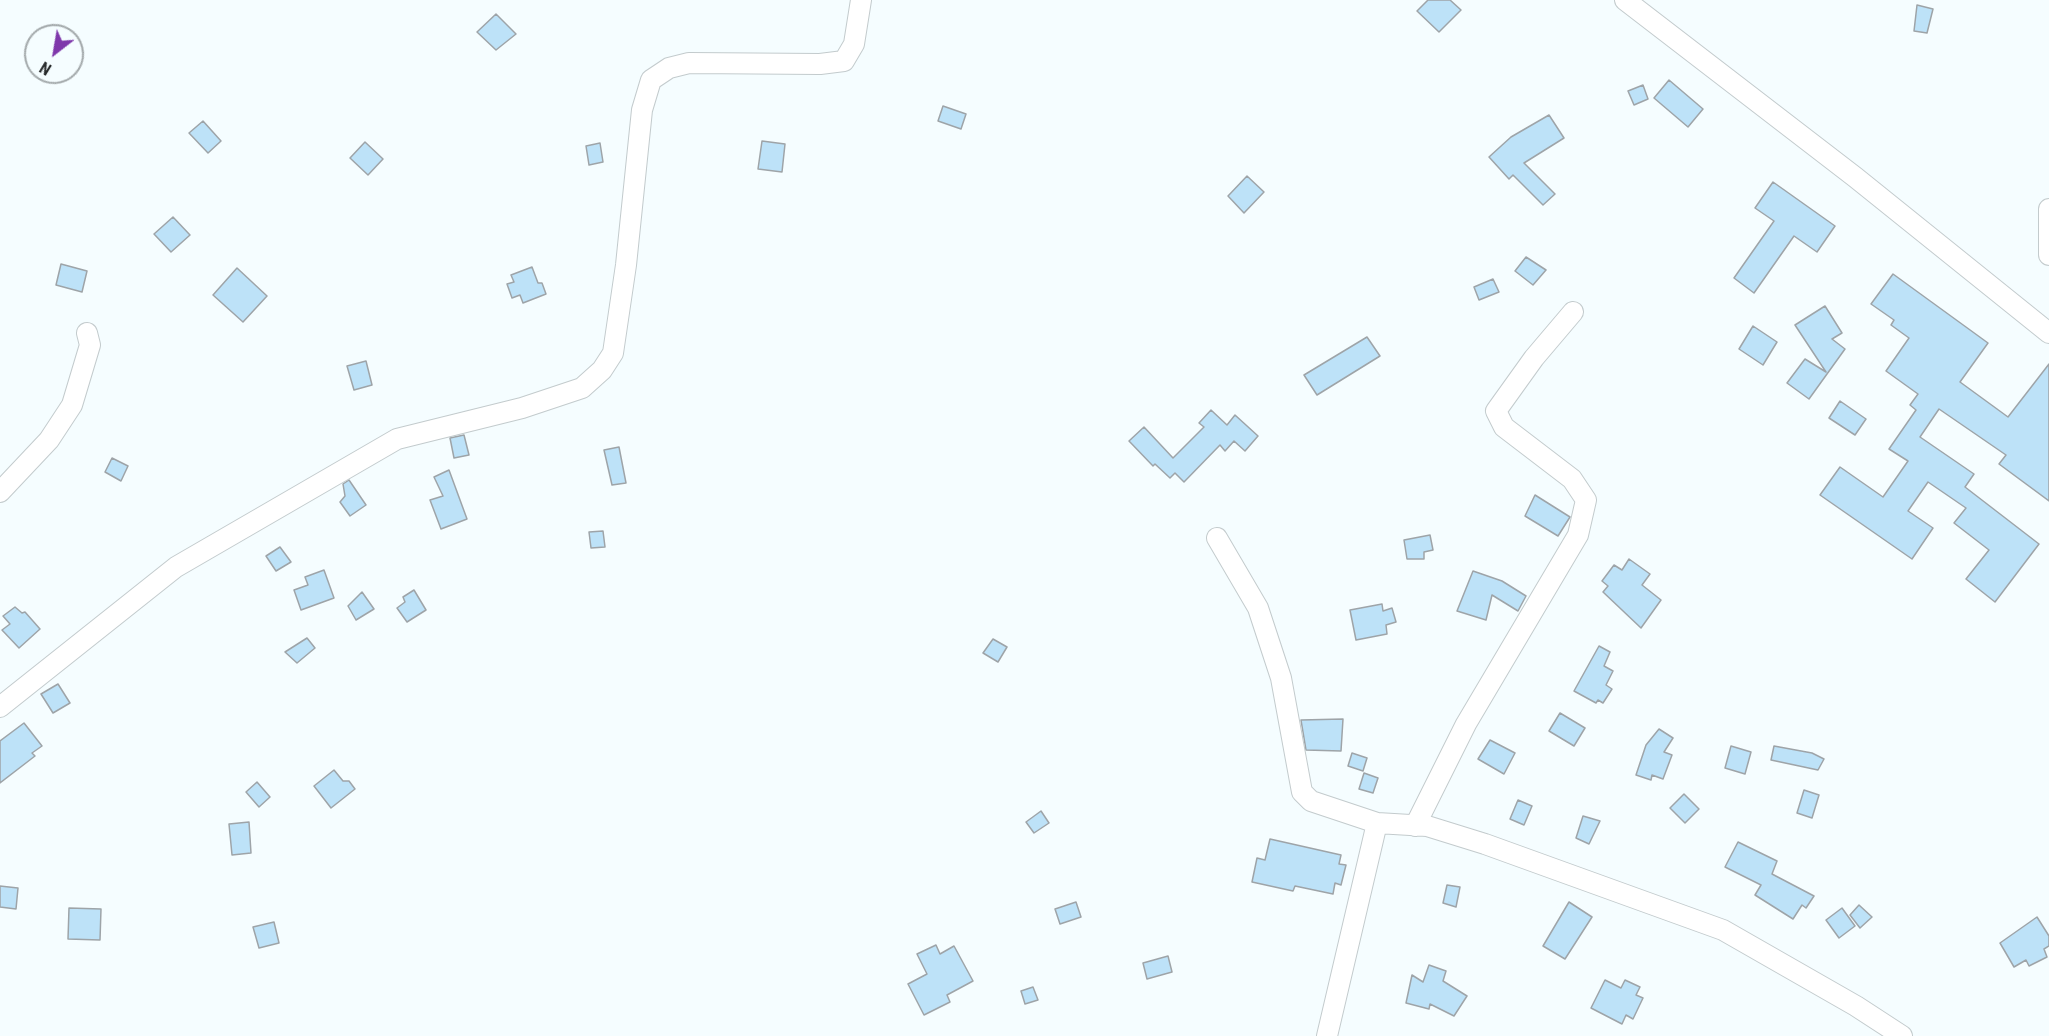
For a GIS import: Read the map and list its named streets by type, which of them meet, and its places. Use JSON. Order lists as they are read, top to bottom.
{
  "north": "bottom left"
}
